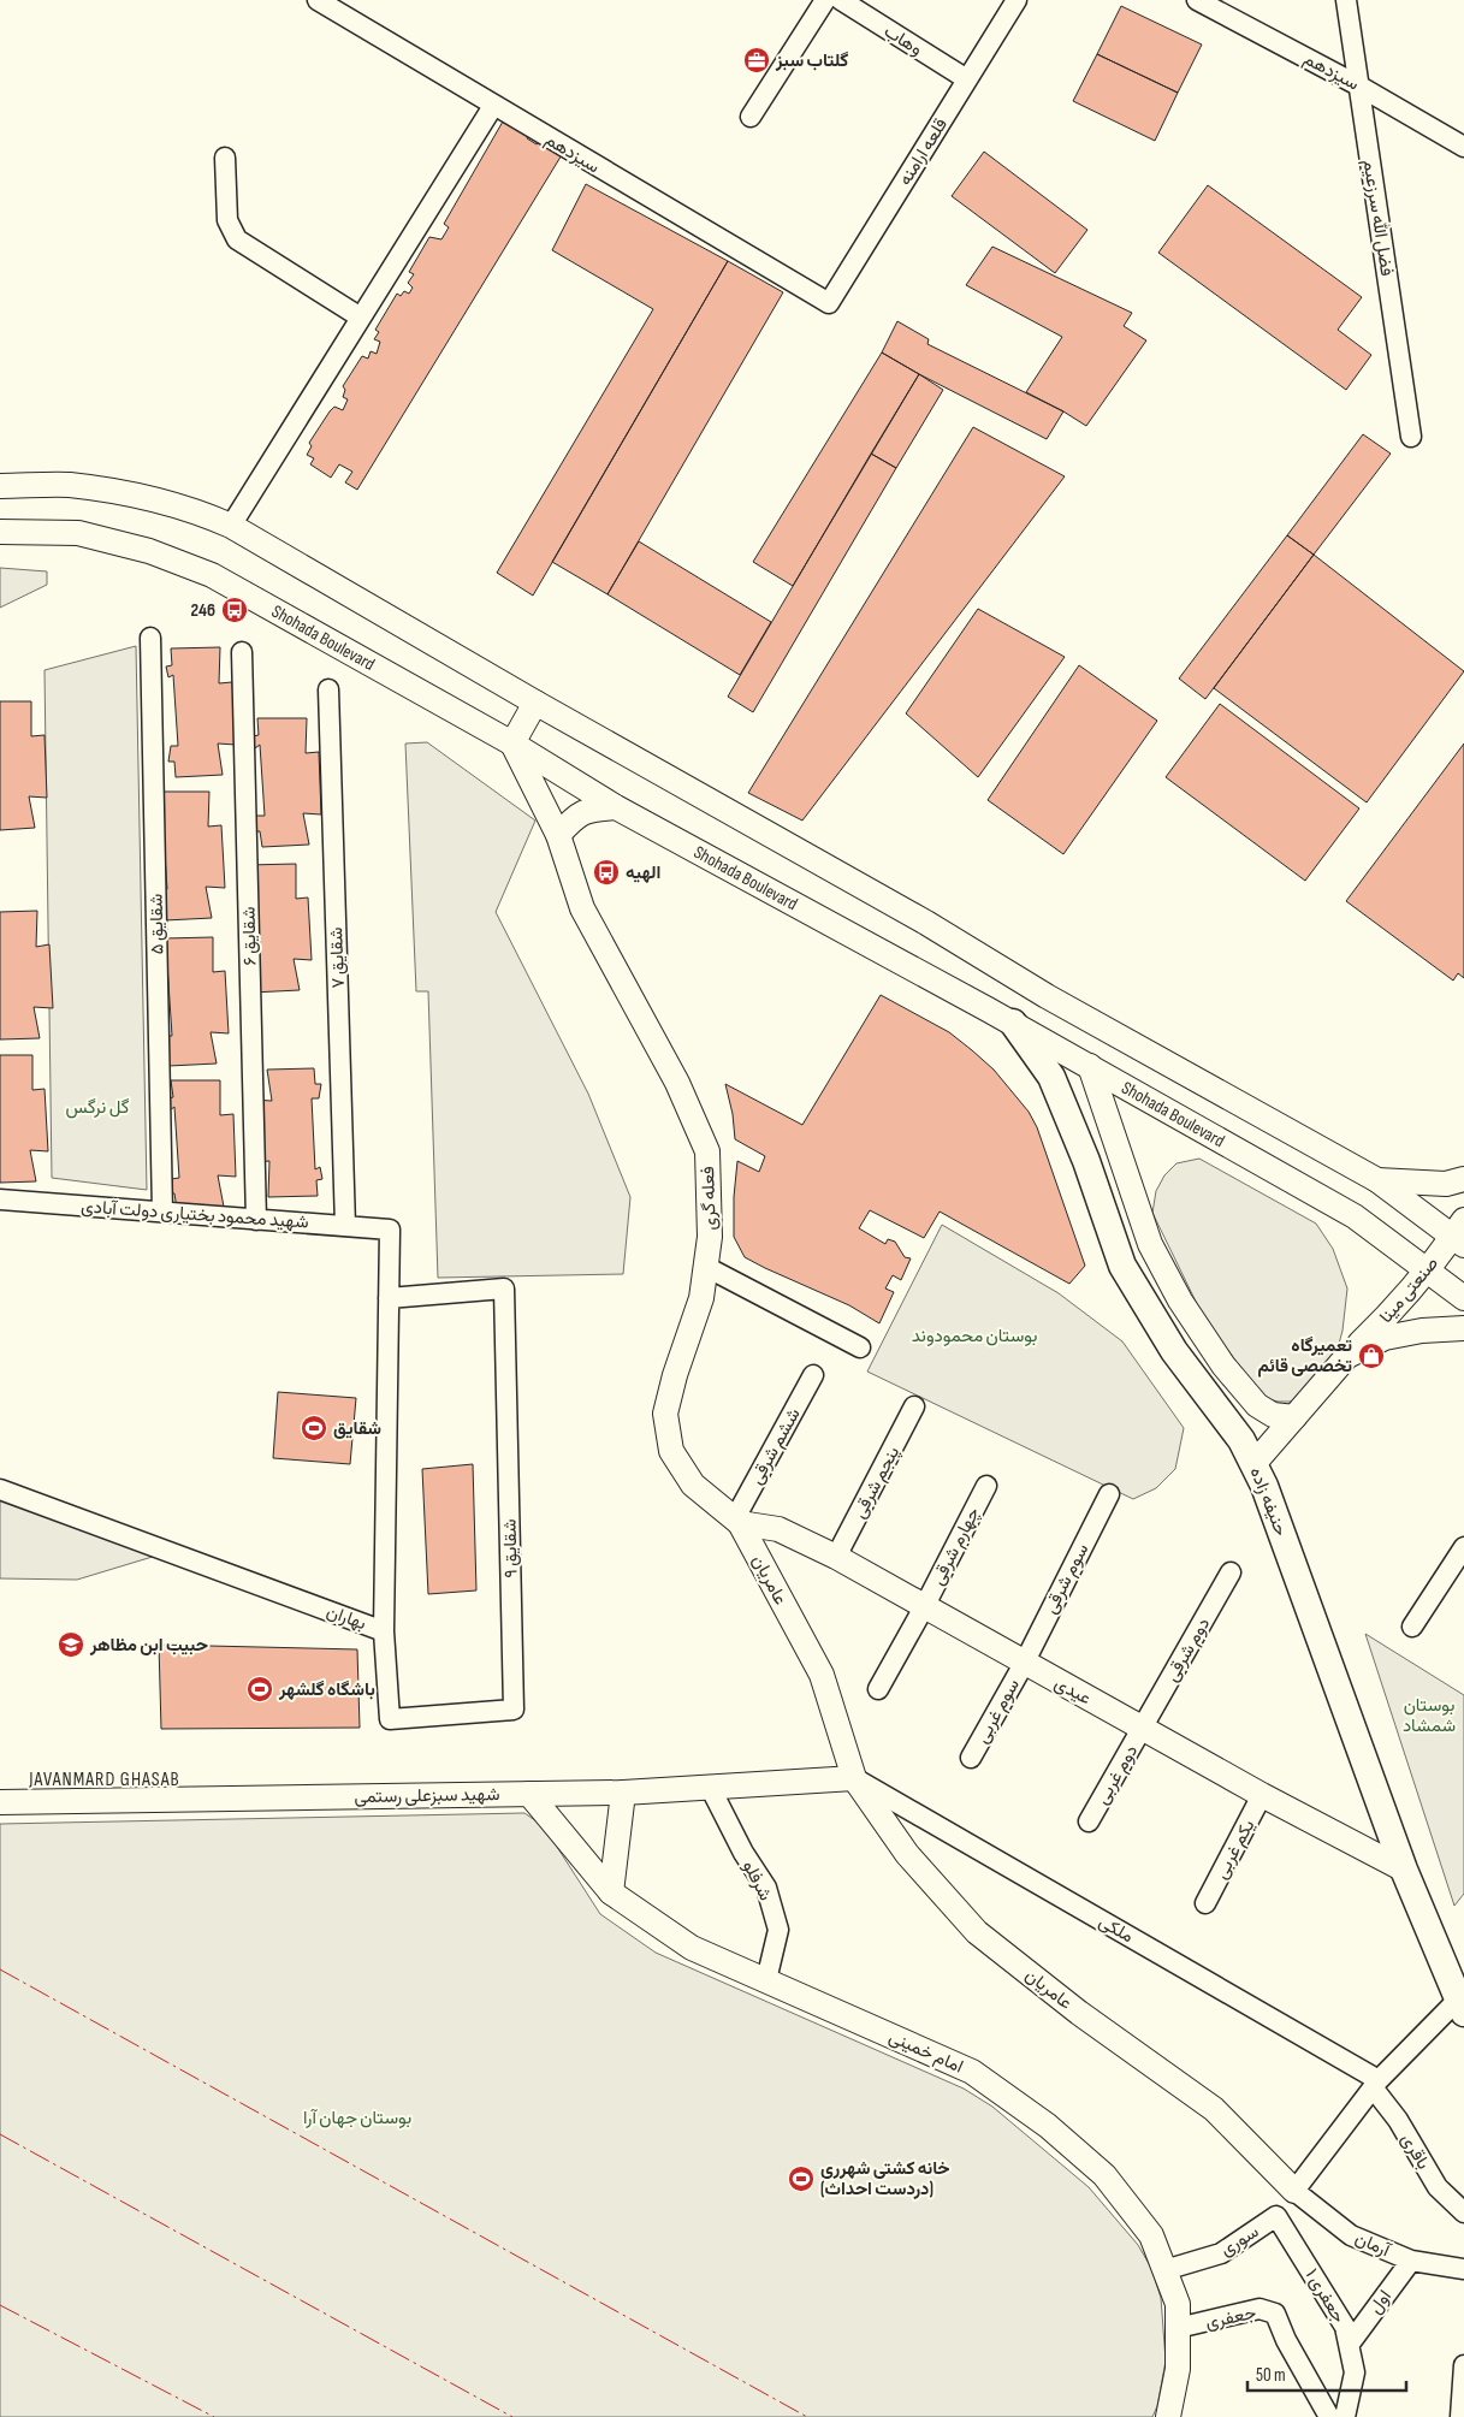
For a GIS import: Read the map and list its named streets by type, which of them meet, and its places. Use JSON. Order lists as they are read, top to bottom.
{
  "streets": {
    "main road": ["حنیفه زاده"],
    "street": [
      "وهاب",
      "سیزدهم",
      "قلعه ارامنه",
      "فضل الله سرزعیم",
      "Shohada Boulevard",
      "شقایق ۵",
      "شقایق ۶",
      "شقایق ۷",
      "فعله گری",
      "شهید محمود بختیاری دولت آبادی",
      "صنعتی مینا",
      "ششم شرقی",
      "پنجم شرقی",
      "چهارم شرقی",
      "شقایق ۹",
      "سوم شرقی",
      "عامریان",
      "بهاران",
      "دوم شرقی",
      "عیدی",
      "سوم غربی",
      "دوم غربی",
      "شهید سبزعلی رستمی",
      "یکم غربی",
      "شرفلو",
      "ملکی",
      "امام خمینی",
      "باقری",
      "سوری",
      "آرمان",
      "جعفری ۱",
      "اول",
      "جعفری"
    ]
  },
  "crossings": [
    ["وهاب", "قلعه ارامنه"],
    ["سیزدهم", "قلعه ارامنه"],
    ["سیزدهم", "فضل الله سرزعیم"],
    ["Shohada Boulevard", "فعله گری"],
    ["Shohada Boulevard", "صنعتی مینا"],
    ["Shohada Boulevard", "حنیفه زاده"],
    ["شقایق ۵", "شهید محمود بختیاری دولت آبادی"],
    ["شقایق ۶", "شهید محمود بختیاری دولت آبادی"],
    ["شقایق ۷", "شهید محمود بختیاری دولت آبادی"],
    ["فعله گری", "ششم شرقی"],
    ["فعله گری", "عامریان"],
    ["فعله گری", "عیدی"],
    ["شهید محمود بختیاری دولت آبادی", "بهاران"],
    ["صنعتی مینا", "حنیفه زاده"],
    ["ششم شرقی", "عامریان"],
    ["ششم شرقی", "عیدی"],
    ["پنجم شرقی", "عیدی"],
    ["حنیفه زاده", "عیدی"],
    ["چهارم شرقی", "عیدی"],
    ["شقایق ۹", "بهاران"],
    ["سوم شرقی", "عیدی"],
    ["سوم شرقی", "سوم غربی"],
    ["عامریان", "عیدی"],
    ["عامریان", "شهید سبزعلی رستمی"],
    ["عامریان", "ملکی"],
    ["عامریان", "آرمان"],
    ["دوم شرقی", "عیدی"],
    ["دوم شرقی", "دوم غربی"],
    ["عیدی", "سوم غربی"],
    ["عیدی", "دوم غربی"],
    ["عیدی", "یکم غربی"],
    ["شهید سبزعلی رستمی", "شرفلو"],
    ["شهید سبزعلی رستمی", "ملکی"],
    ["شهید سبزعلی رستمی", "امام خمینی"],
    ["شرفلو", "امام خمینی"],
    ["ملکی", "باقری"],
    ["امام خمینی", "سوری"],
    ["امام خمینی", "جعفری"],
    ["سوری", "جعفری ۱"],
    ["آرمان", "اول"],
    ["جعفری ۱", "اول"]
  ],
  "districts": ["JAVANMARD GHASAB"],
  "parks": [
    "گل نرگس",
    "بوستان محمودوند",
    "بوستان شمشاد",
    "بوستان جهان آرا"
  ],
  "places": {
    "office": ["گلتاب سبز"],
    "bus stop": ["246", "الهیه"],
    "shop": ["تعمیرگاه تخصصی قائم"],
    "sports": ["شقایق", "باشگاه گلشهر", "خانه کشتی شهرری (دردست احداث)"],
    "school or university": ["حبیب ابن مظاهر"]
  },
  "scale_bar": "50 m"
}
